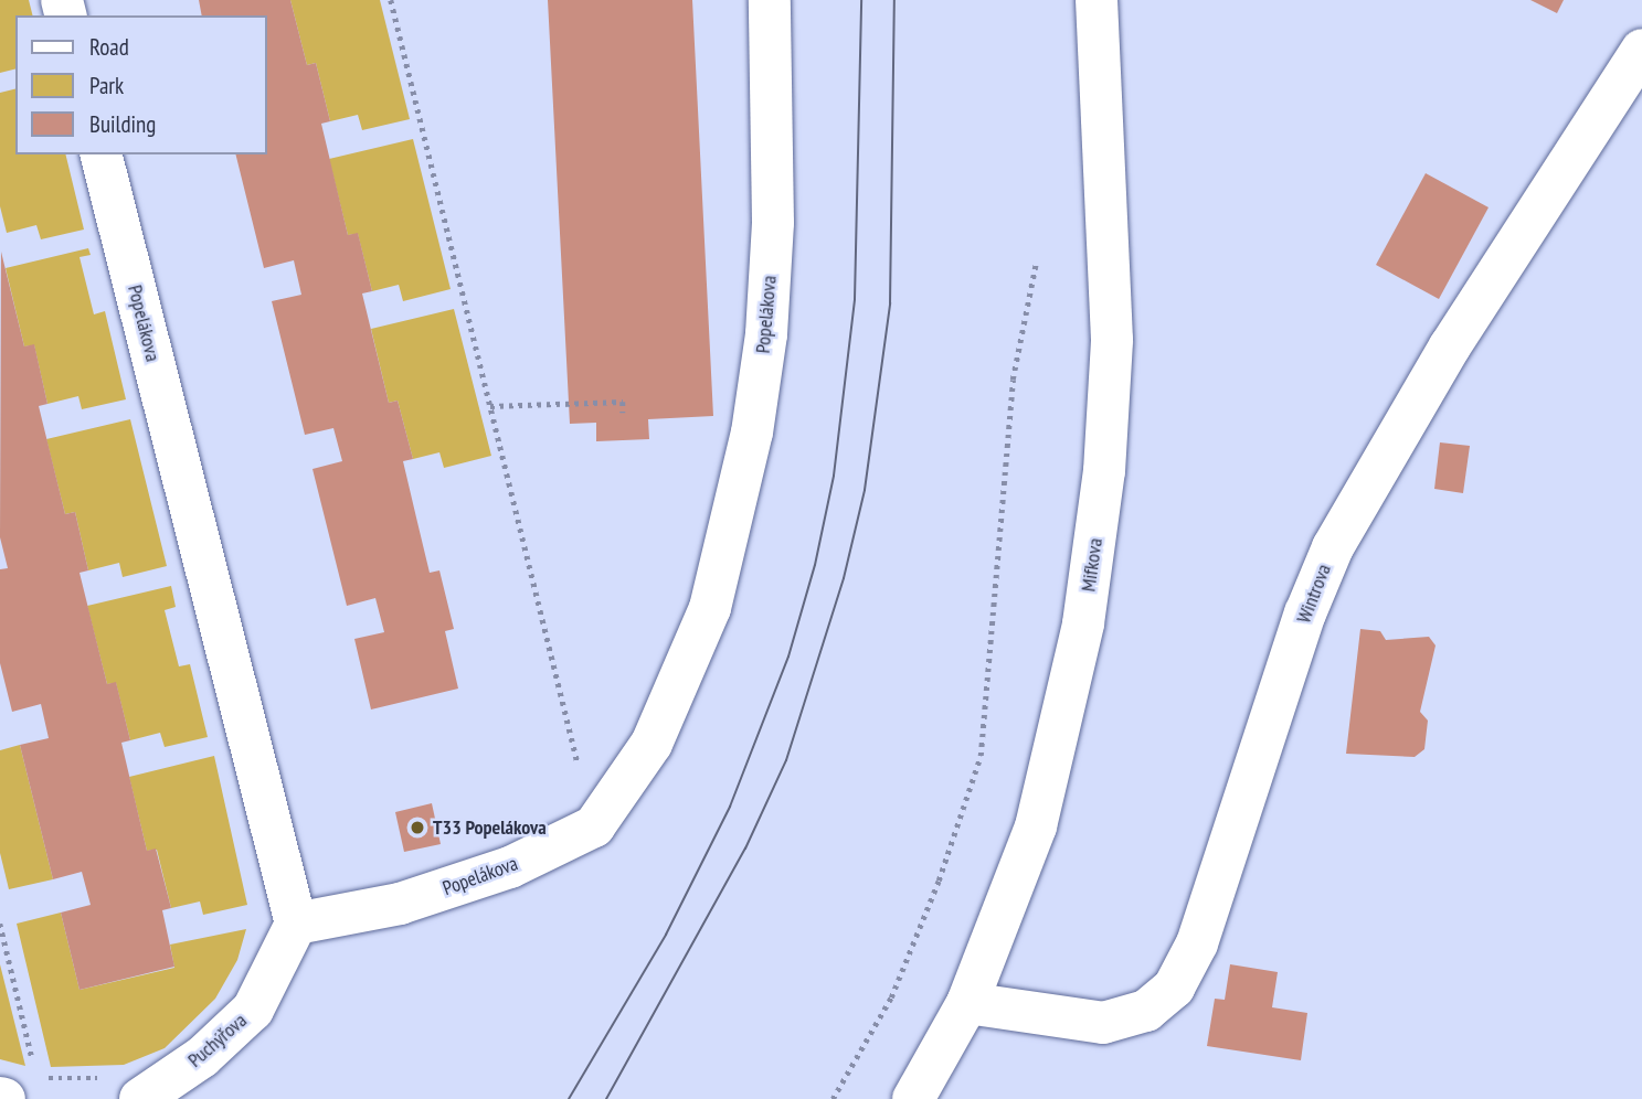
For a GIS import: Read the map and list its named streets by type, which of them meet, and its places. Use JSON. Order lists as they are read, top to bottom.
{
  "streets": {
    "street": [
      "Popelákova",
      "Mifkova",
      "Wintrova",
      "Puchýřova"
    ]
  },
  "crossings": [
    ["Popelákova", "Puchýřova"],
    ["Mifkova", "Wintrova"]
  ],
  "places": ["T33 Popelákova"],
  "legend": ["Road", "Park", "Building"]
}
